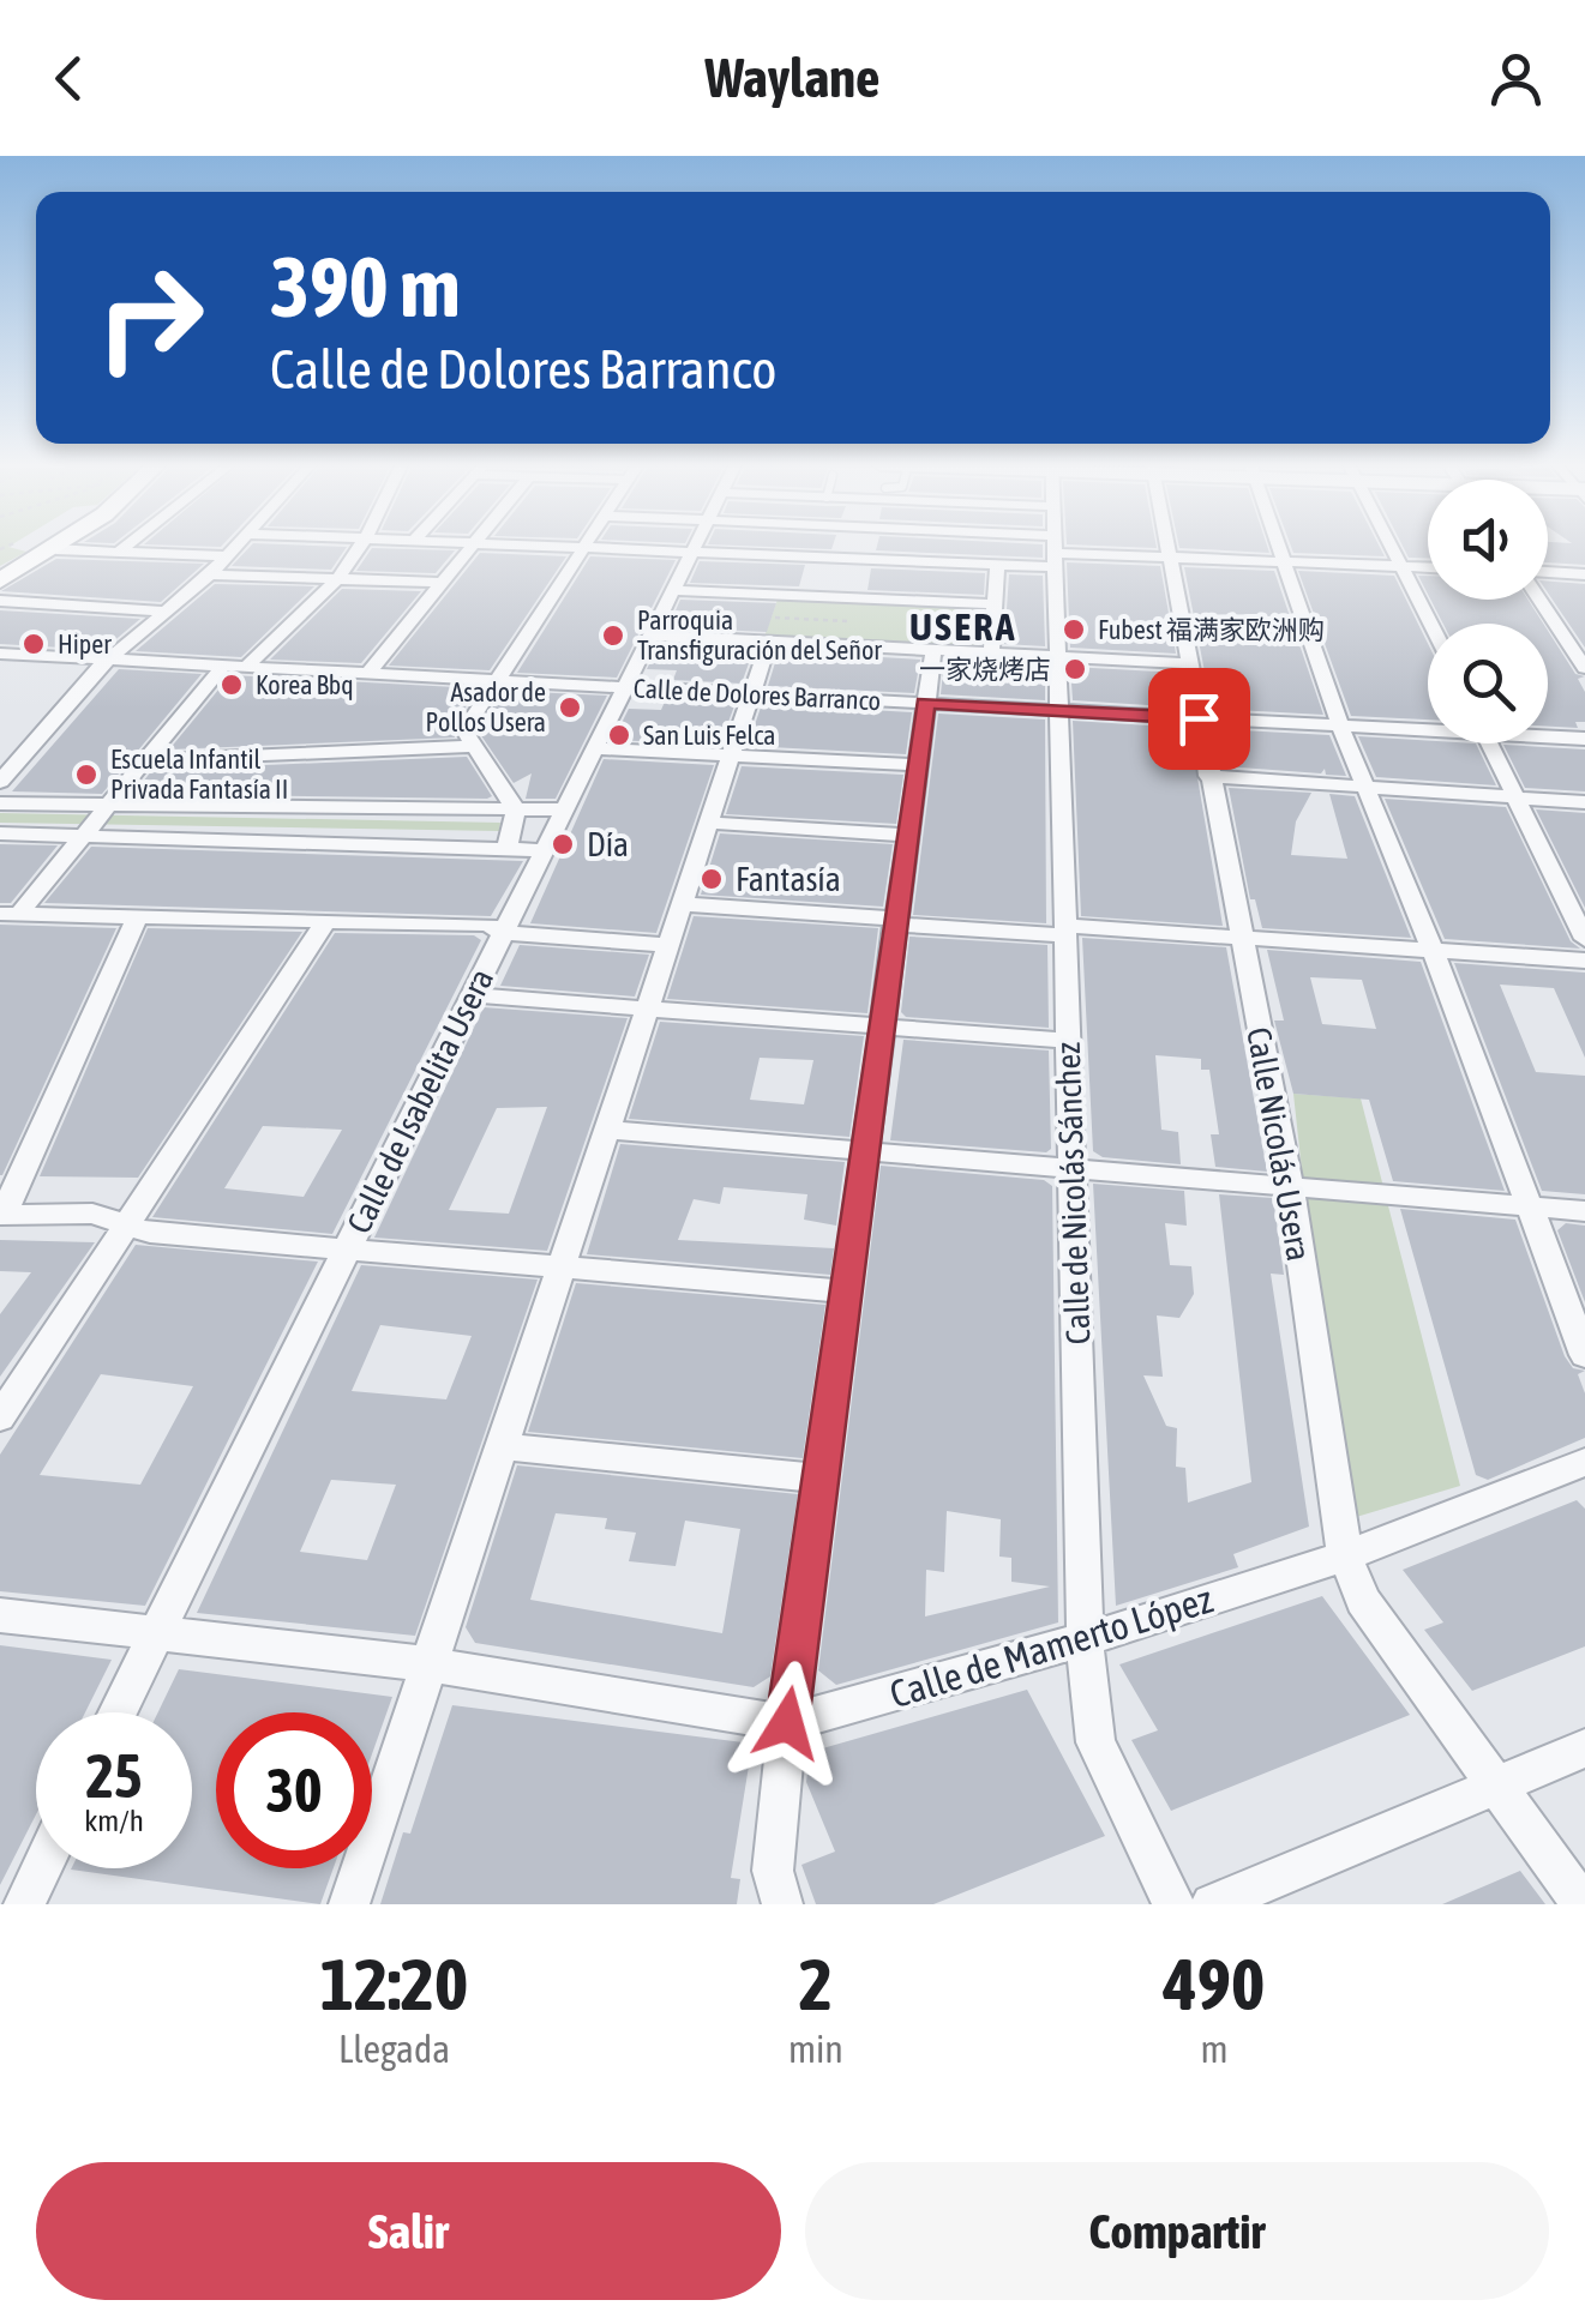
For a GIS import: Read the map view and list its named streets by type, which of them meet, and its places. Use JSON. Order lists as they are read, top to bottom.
{
  "streets": {
    "street": [
      "Calle de Dolores Barranco",
      "Calle de Isabelita Usera",
      "Calle Nicolás Usera",
      "Calle de Nicolás Sánchez",
      "Calle de Mamerto López"
    ]
  },
  "crossings": [
    ["Calle de Dolores Barranco", "Calle de Isabelita Usera"],
    ["Calle de Dolores Barranco", "Calle Nicolás Usera"],
    ["Calle de Dolores Barranco", "Calle de Nicolás Sánchez"],
    ["Calle de Isabelita Usera", "Calle de Mamerto López"],
    ["Calle Nicolás Usera", "Calle de Mamerto López"],
    ["Calle de Nicolás Sánchez", "Calle de Mamerto López"]
  ],
  "districts": ["USERA"],
  "places": [
    "Fubest 福满家欧洲购",
    "Parroquia Transfiguración del Señor",
    "Hiper",
    "一家烧烤店",
    "Korea Bbq",
    "Asador de Pollos Usera",
    "San Luis Felca",
    "Escuela Infantil Privada Fantasía II",
    "Día",
    "Fantasía"
  ],
  "page": {
    "header": "Waylane",
    "turn": ["390 m", "Calle de Dolores Barranco"],
    "speed": "25 km/h",
    "limit": "30",
    "eta": [
      "12:20",
      "Llegada",
      "2",
      "min",
      "490",
      "m"
    ],
    "buttons": ["Salir", "Compartir"]
  }
}
